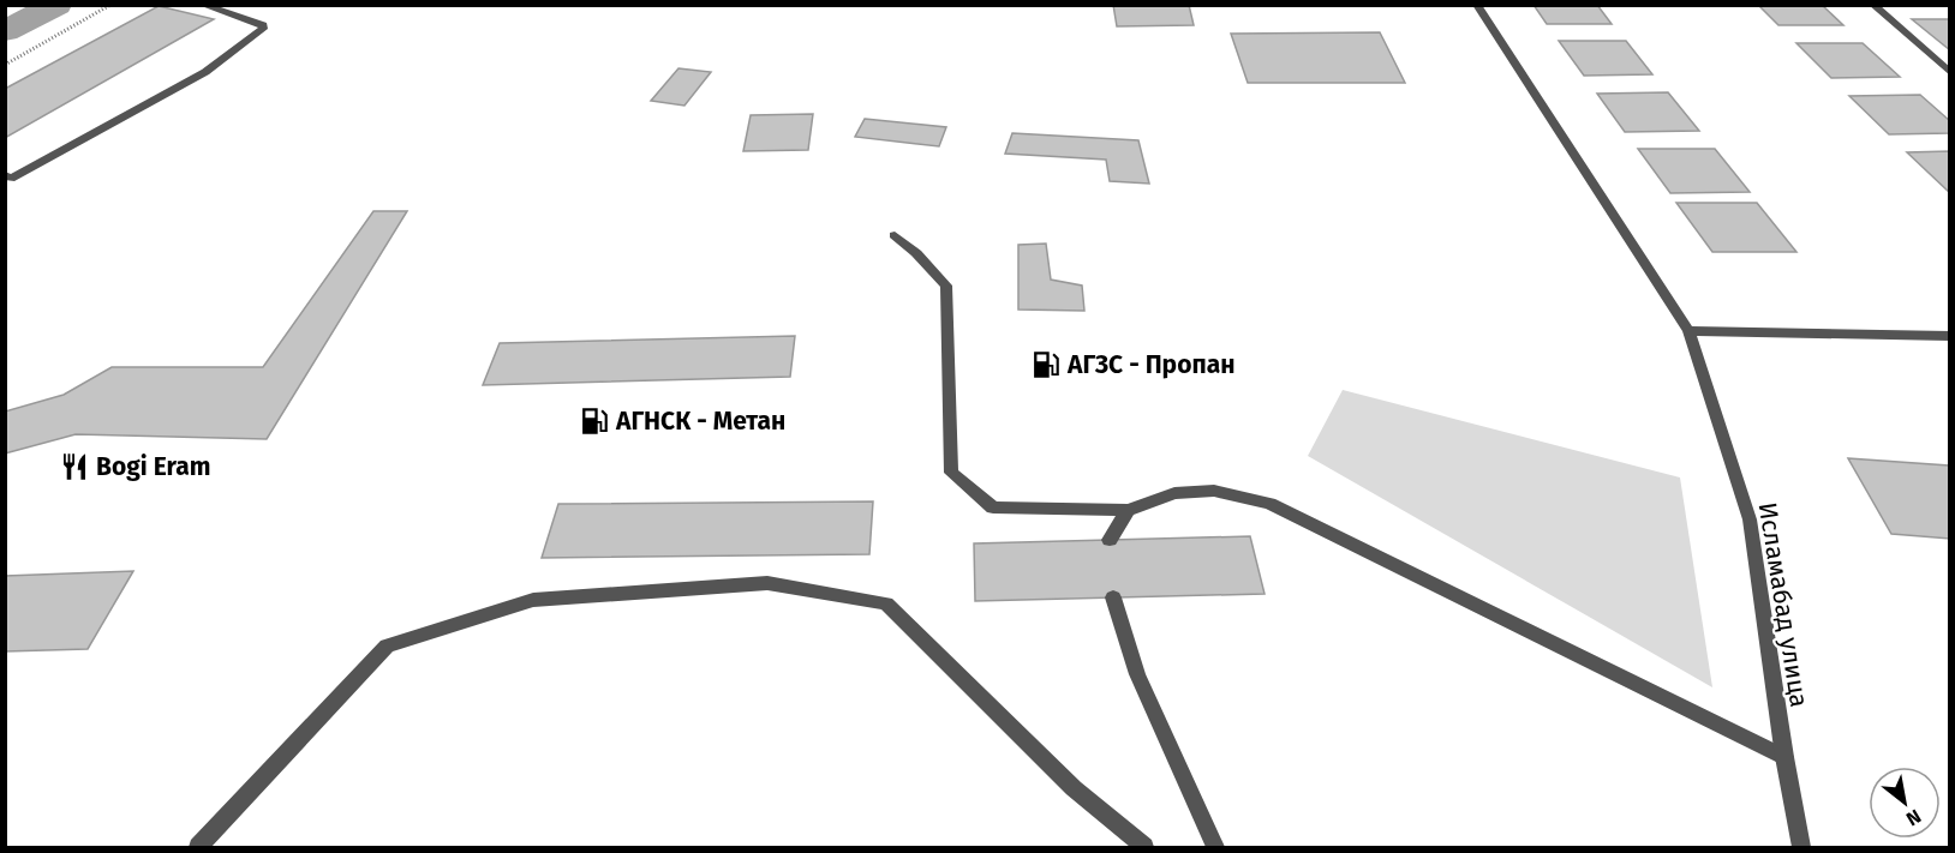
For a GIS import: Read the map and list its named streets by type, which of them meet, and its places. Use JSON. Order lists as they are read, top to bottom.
{
  "streets": {
    "street": ["Исламабад улица"]
  },
  "places": {
    "fuel station": ["АГЗС - Пропан", "АГНСК - Метан"],
    "restaurant": ["Bogi Eram"]
  },
  "north": "bottom right"
}
